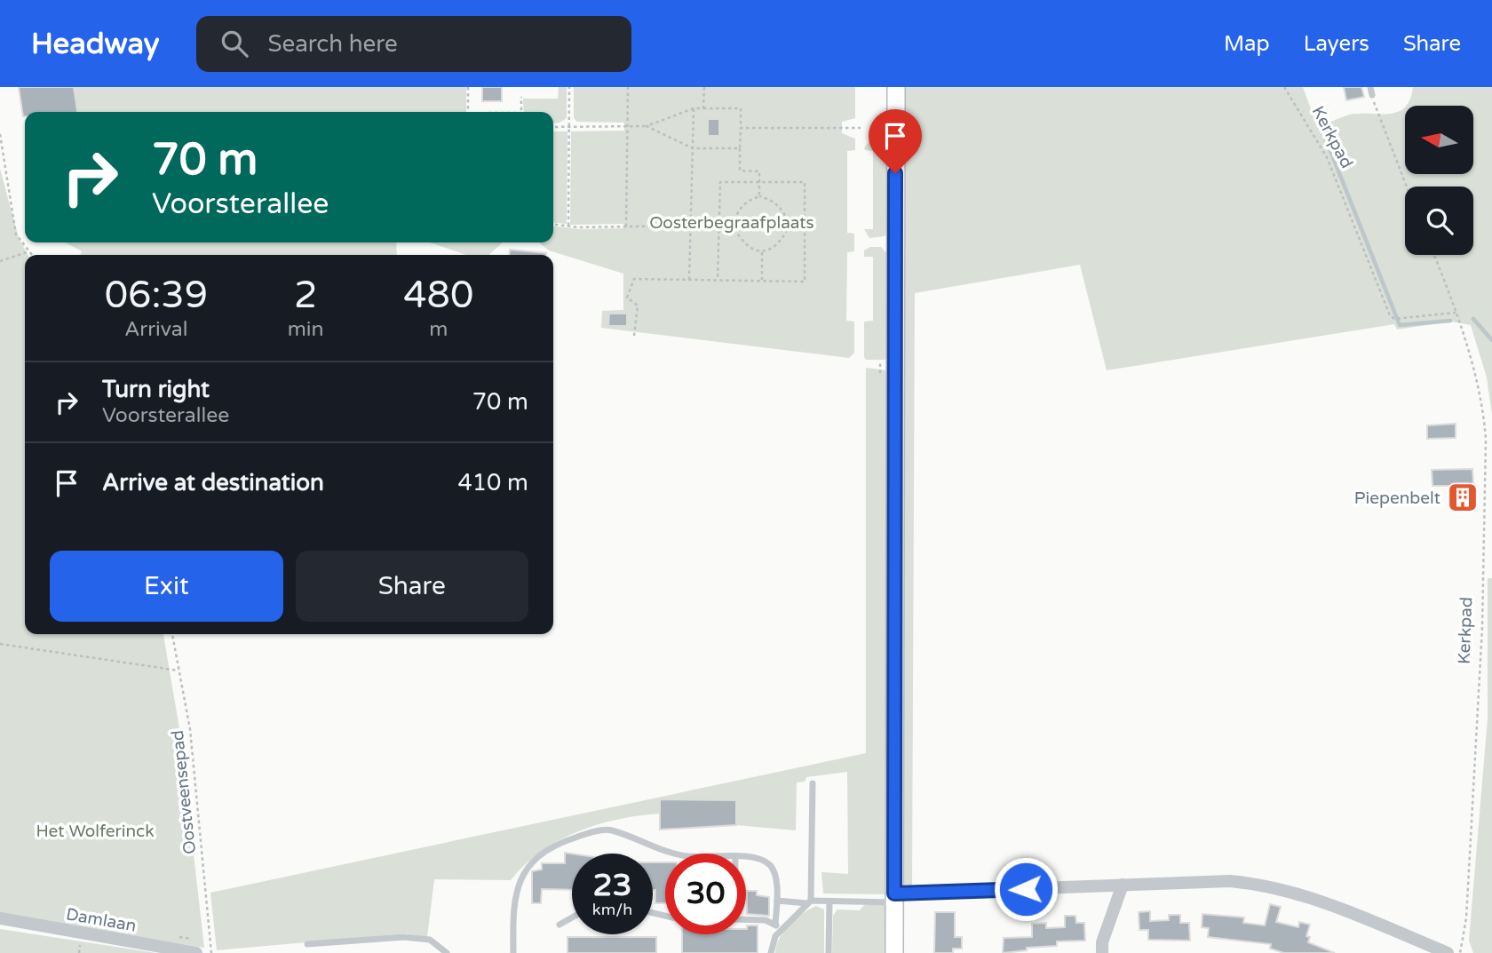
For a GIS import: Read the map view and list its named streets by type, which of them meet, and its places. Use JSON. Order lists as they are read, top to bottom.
{
  "streets": {
    "street": ["Damlaan"],
    "path": ["Kerkpad", "Oostveensepad"]
  },
  "parks": ["Oosterbegraafplaats", "Het Wolferinck"],
  "places": {
    "building": ["Piepenbelt"]
  },
  "north": "left",
  "page": {
    "header": "Headway",
    "search": "Search here",
    "nav": ["Map", "Layers", "Share"],
    "turn": ["70 m", "Voorsterallee"],
    "eta": [
      "06:39",
      "Arrival",
      "2",
      "min",
      "480",
      "m"
    ],
    "list": [
      {
        "name": "Turn right",
        "note": "Voorsterallee",
        "value": "70 m"
      },
      {
        "name": "Arrive at destination",
        "value": "410 m"
      }
    ],
    "buttons": ["Exit", "Share"],
    "speed": "23 km/h",
    "limit": "30"
  }
}
